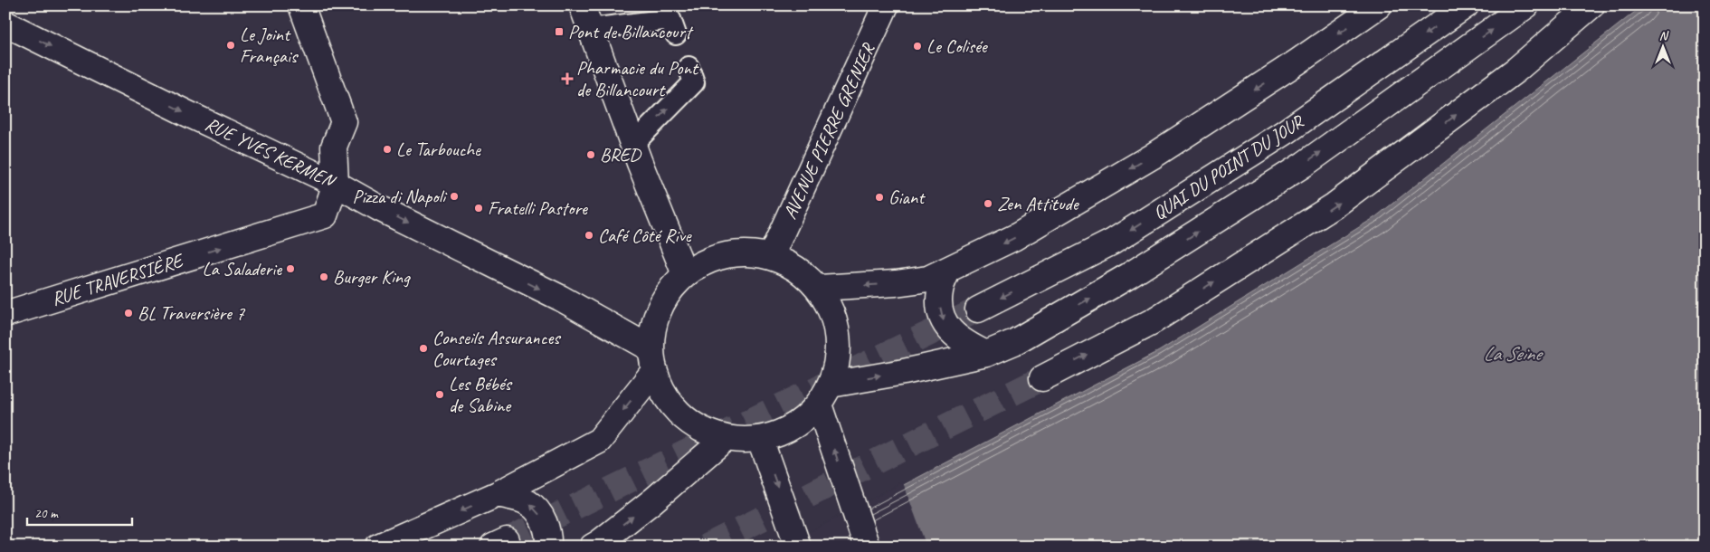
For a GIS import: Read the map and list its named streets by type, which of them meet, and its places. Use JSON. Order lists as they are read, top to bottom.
{
  "streets": {
    "main road": [
      "AVENUE PIERRE GRENIER",
      "RUE YVES KERMEN",
      "QUAI DU POINT DU JOUR",
      "RUE TRAVERSIÈRE"
    ]
  },
  "crossings": [
    ["RUE YVES KERMEN", "RUE TRAVERSIÈRE"]
  ],
  "one_way": ["RUE YVES KERMEN", "RUE TRAVERSIÈRE"],
  "water": ["La Seine"],
  "places": {
    "transit": ["Pont de Billancourt"],
    "other": [
      "Le Joint Français",
      "Le Colisée",
      "Le Tarbouche",
      "BRED",
      "Pizza di Napoli",
      "Giant",
      "Zen Attitude",
      "Fratelli Pastore",
      "Café Côté Rive",
      "La Saladerie",
      "Burger King",
      "BL Traversière 7",
      "Conseils Assurances Courtages",
      "Les Bébés de Sabine"
    ],
    "health": ["Pharmacie du Pont de Billancourt"]
  },
  "scale_bar": "20 m",
  "north": "top"
}
